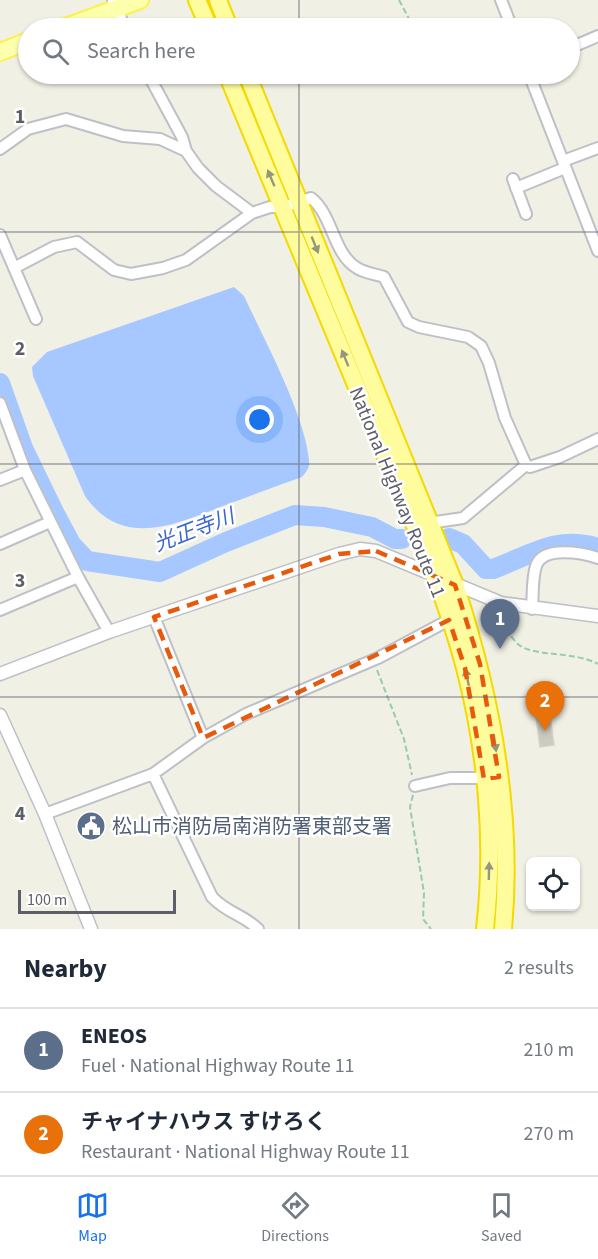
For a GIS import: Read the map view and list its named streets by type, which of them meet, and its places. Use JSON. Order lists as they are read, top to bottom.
{
  "streets": {
    "highway": ["National Highway Route 11"]
  },
  "water": ["光正寺川"],
  "places": {
    "public building": ["松山市消防局南消防署東部支署"]
  },
  "scale_bar": "100 m",
  "page": {
    "search": "Search here",
    "pins": ["1", "2"],
    "scale": "100 m",
    "heading": ["Nearby", "2 results"],
    "list": [
      {
        "mark": "1",
        "name": "ENEOS",
        "note": "Fuel · National Highway Route 11",
        "value": "210 m"
      },
      {
        "mark": "2",
        "name": "チャイナハウス すけろく",
        "note": "Restaurant · National Highway Route 11",
        "value": "270 m"
      }
    ],
    "nav": ["Map", "Directions", "Saved"]
  },
  "grid": {
    "rows": [
      "1",
      "2",
      "3",
      "4"
    ]
  }
}
